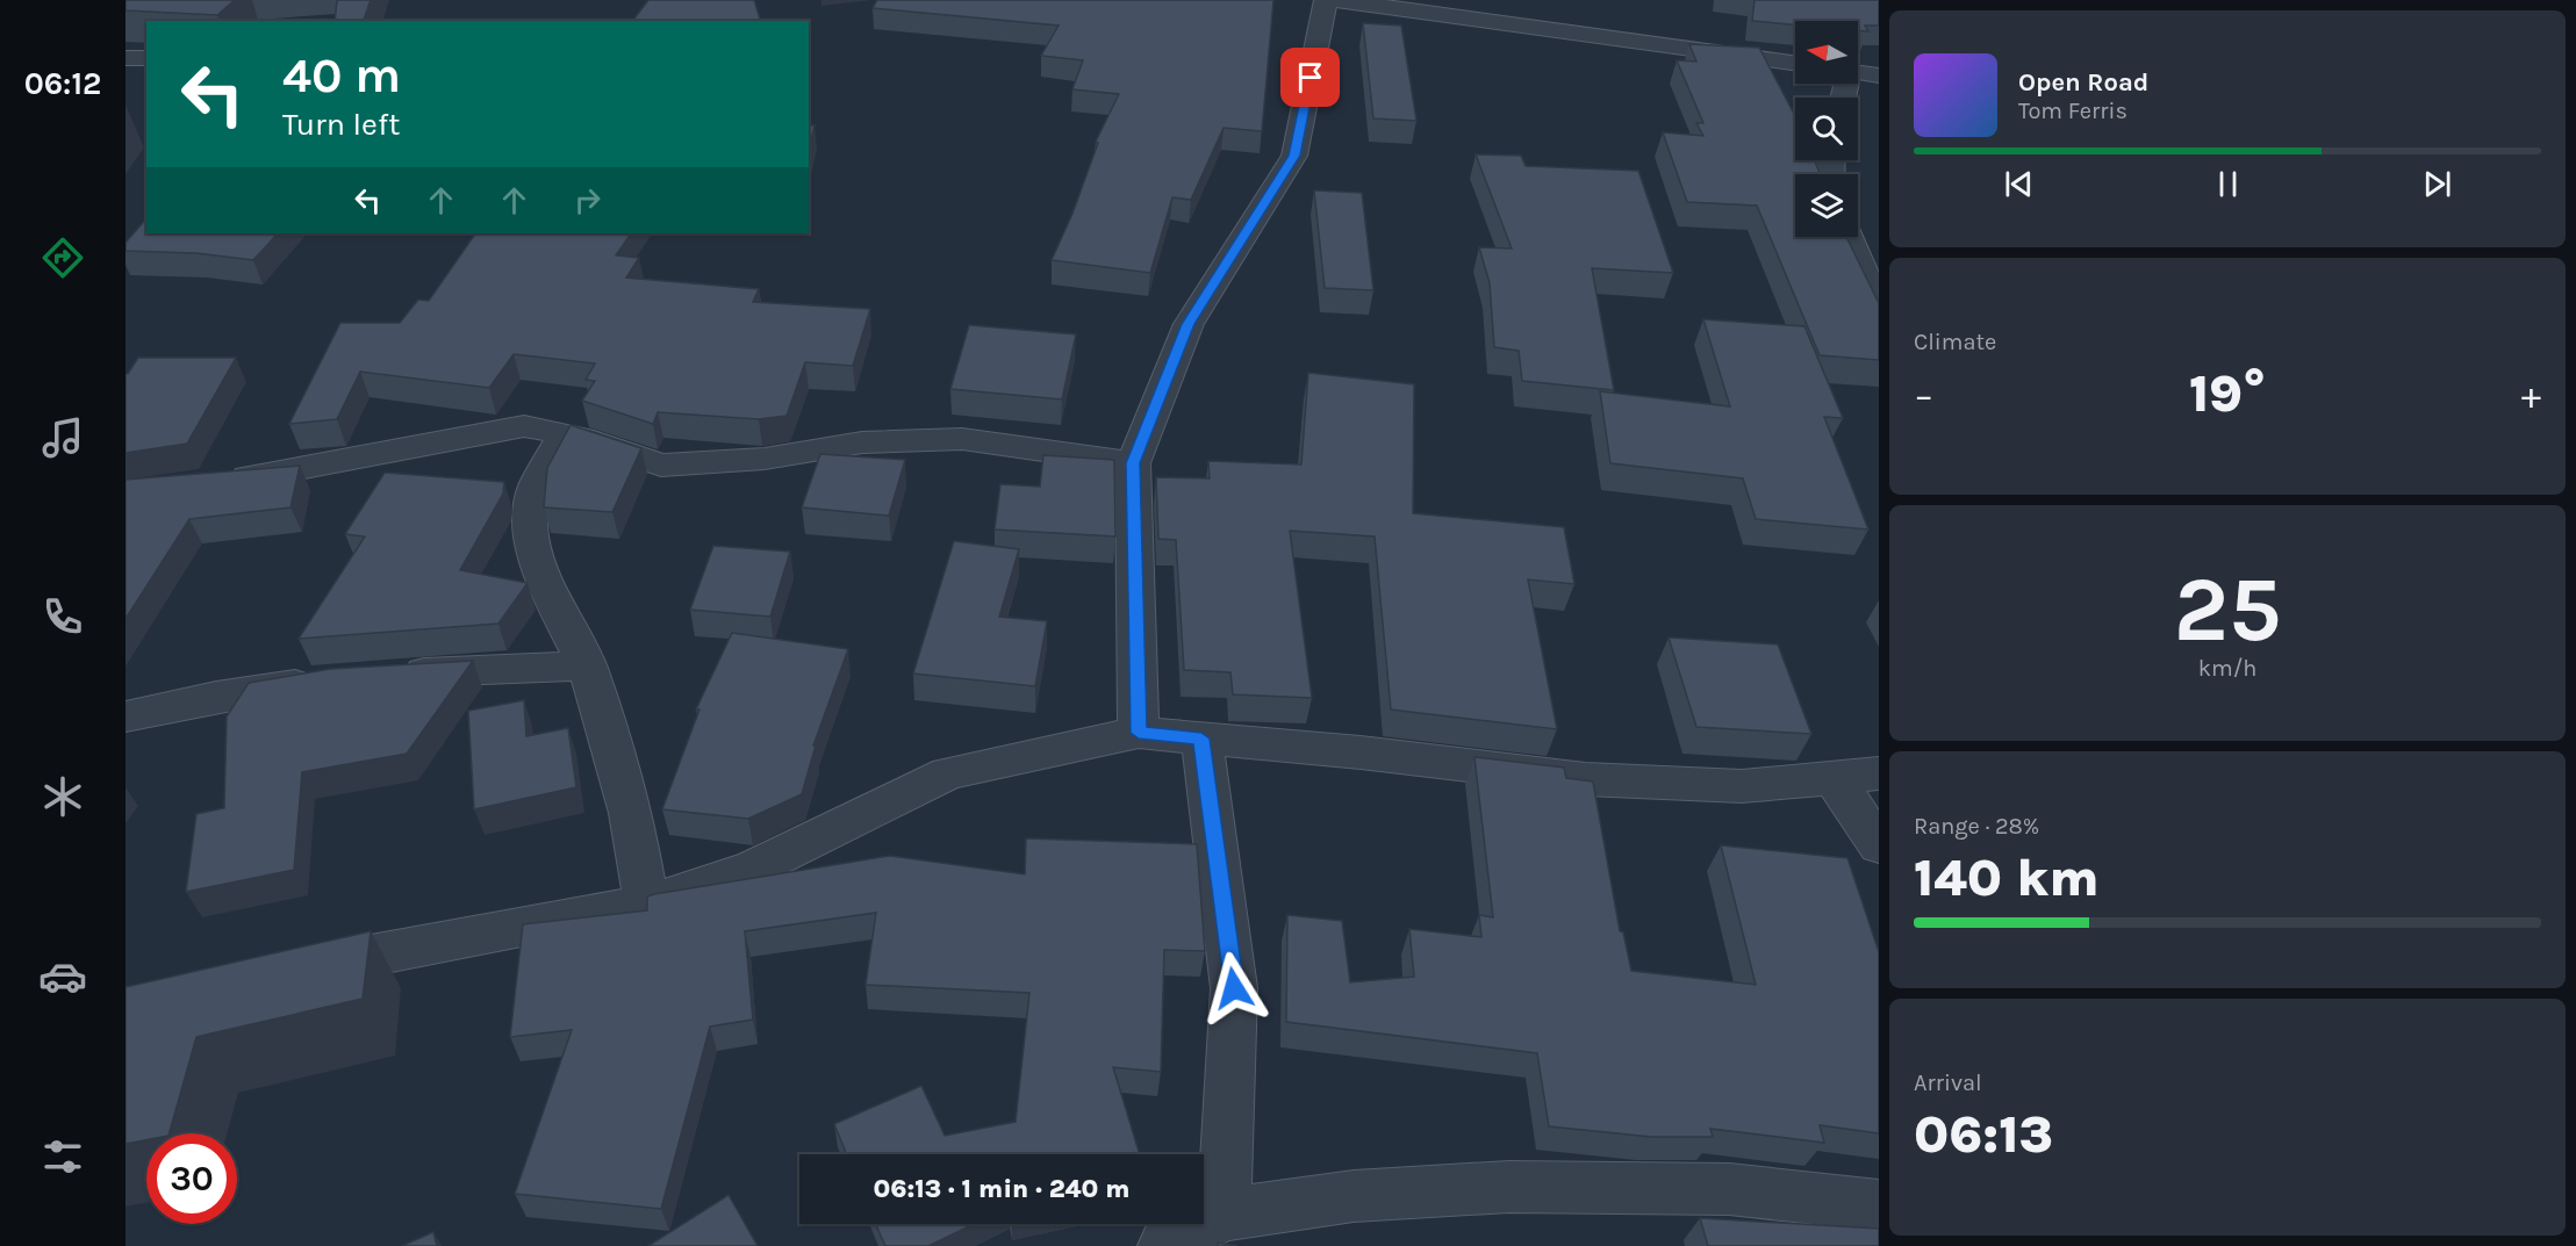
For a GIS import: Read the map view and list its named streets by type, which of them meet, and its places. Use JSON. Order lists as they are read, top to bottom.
{
  "north": "left",
  "page": {
    "tabs": "06:12",
    "turn": ["40 m", "Turn left"],
    "song": ["Open Road", "Tom Ferris"],
    "tile": [
      "Climate",
      ["25", "km/h"],
      ["Range · 28%", "140 km"],
      ["Arrival", "06:13"]
    ],
    "heat": ["−", "19°", "+"],
    "limit": "30",
    "trip": "06:13 · 1 min · 240 m"
  }
}
